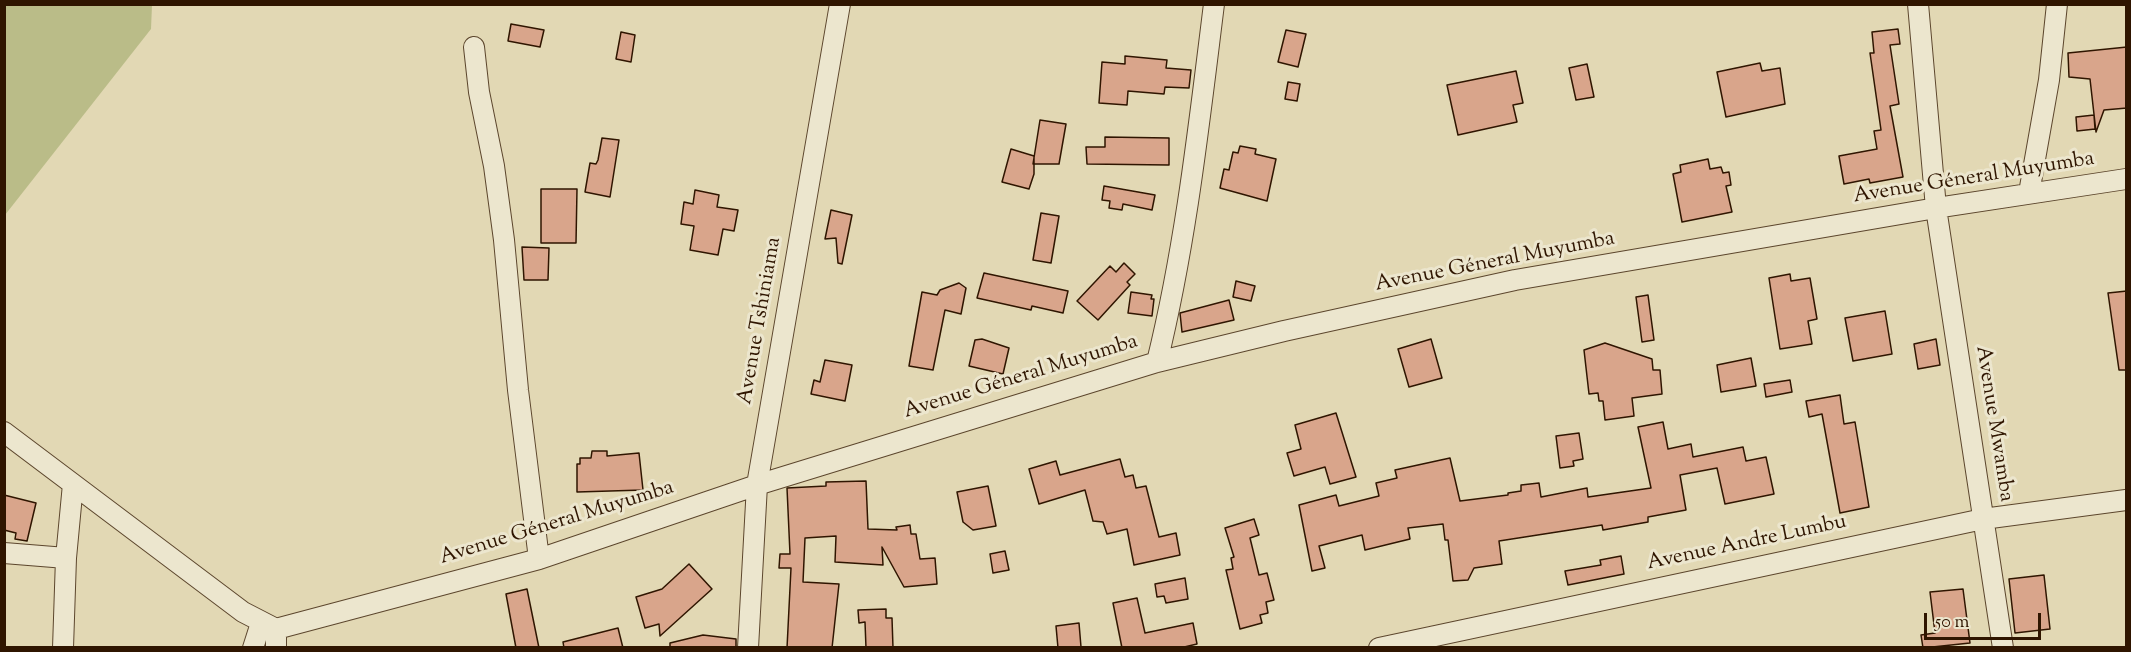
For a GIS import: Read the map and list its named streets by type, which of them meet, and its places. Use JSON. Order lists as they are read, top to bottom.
{
  "streets": {
    "street": [
      "Avenue Géneral Muyumba",
      "Avenue Tshiniama",
      "Avenue Mwamba",
      "Avenue Andre Lumbu"
    ]
  },
  "crossings": [
    ["Avenue Géneral Muyumba", "Avenue Tshiniama"],
    ["Avenue Géneral Muyumba", "Avenue Mwamba"],
    ["Avenue Mwamba", "Avenue Andre Lumbu"]
  ],
  "scale_bar": "50 m"
}
